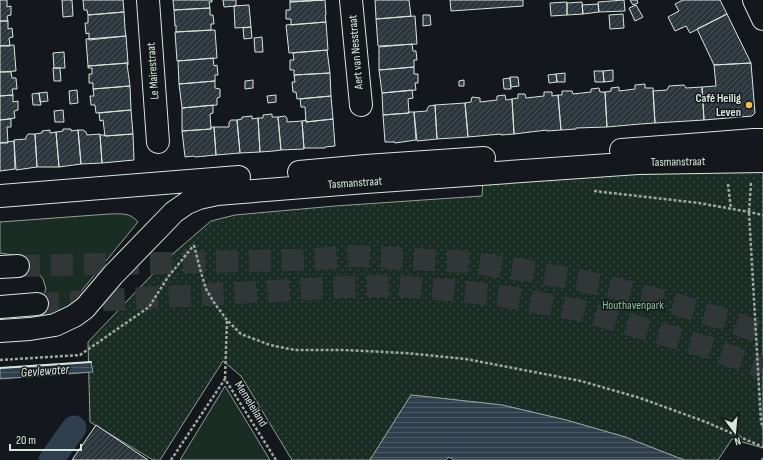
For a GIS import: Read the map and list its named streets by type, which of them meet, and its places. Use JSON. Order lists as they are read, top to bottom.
{
  "streets": {
    "main road": ["Aert van Nesstraat", "Le Mairestraat", "Tasmanstraat"],
    "path": ["Memeleiland"]
  },
  "water": ["Gevlewater"],
  "parks": ["Houthavenpark"],
  "places": ["Café Heilig Leven"],
  "scale_bar": "20 m",
  "north": "bottom"
}
